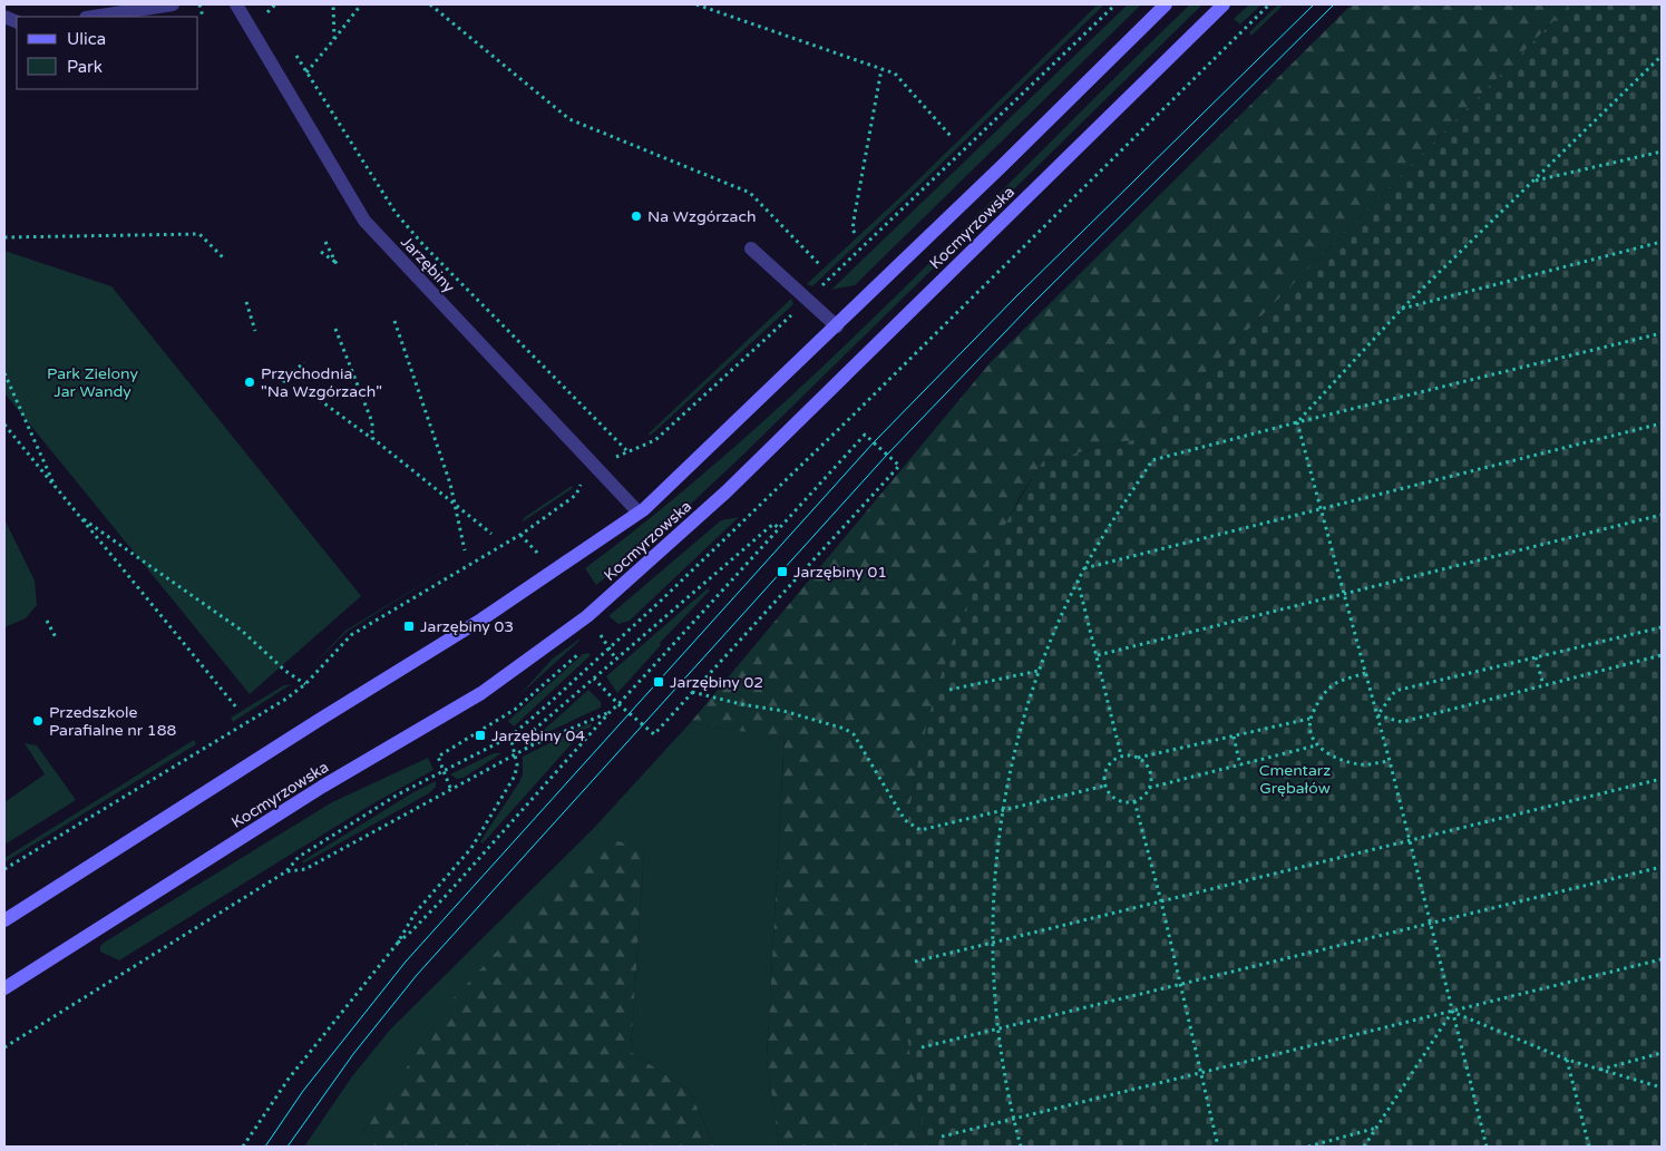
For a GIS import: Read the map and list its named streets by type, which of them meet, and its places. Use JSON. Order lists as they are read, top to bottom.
{
  "streets": {
    "main road": ["Kocmyrzowska"],
    "street": ["Jarzębiny"]
  },
  "crossings": [
    ["Kocmyrzowska", "Jarzębiny"]
  ],
  "parks": ["Park Zielony Jar Wandy", "Cmentarz Grębałów"],
  "places": {
    "other": ["Na Wzgórzach", "Przychodnia \"Na Wzgórzach\"", "Przedszkole Parafialne nr 188"],
    "transit": [
      "Jarzębiny 01",
      "Jarzębiny 03",
      "Jarzębiny 02",
      "Jarzębiny 04"
    ]
  },
  "legend": ["Ulica", "Park"]
}
